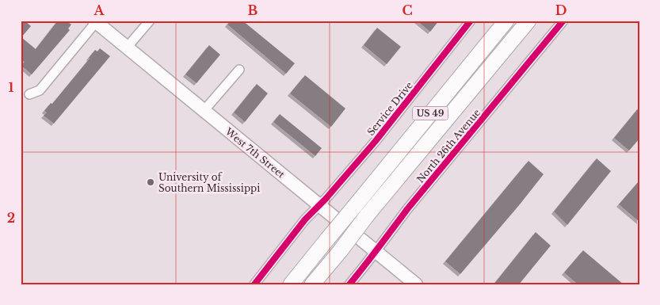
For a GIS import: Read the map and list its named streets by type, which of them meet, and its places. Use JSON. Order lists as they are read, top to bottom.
{
  "streets": {
    "main road": ["US 49", "West 7th Street"],
    "street": ["Service Drive", "North 26th Avenue"]
  },
  "crossings": [
    ["Service Drive", "West 7th Street"],
    ["North 26th Avenue", "West 7th Street"]
  ],
  "places": ["University of Southern Mississippi"],
  "grid": {
    "columns": [
      "A",
      "B",
      "C",
      "D"
    ],
    "rows": ["1", "2"]
  }
}
